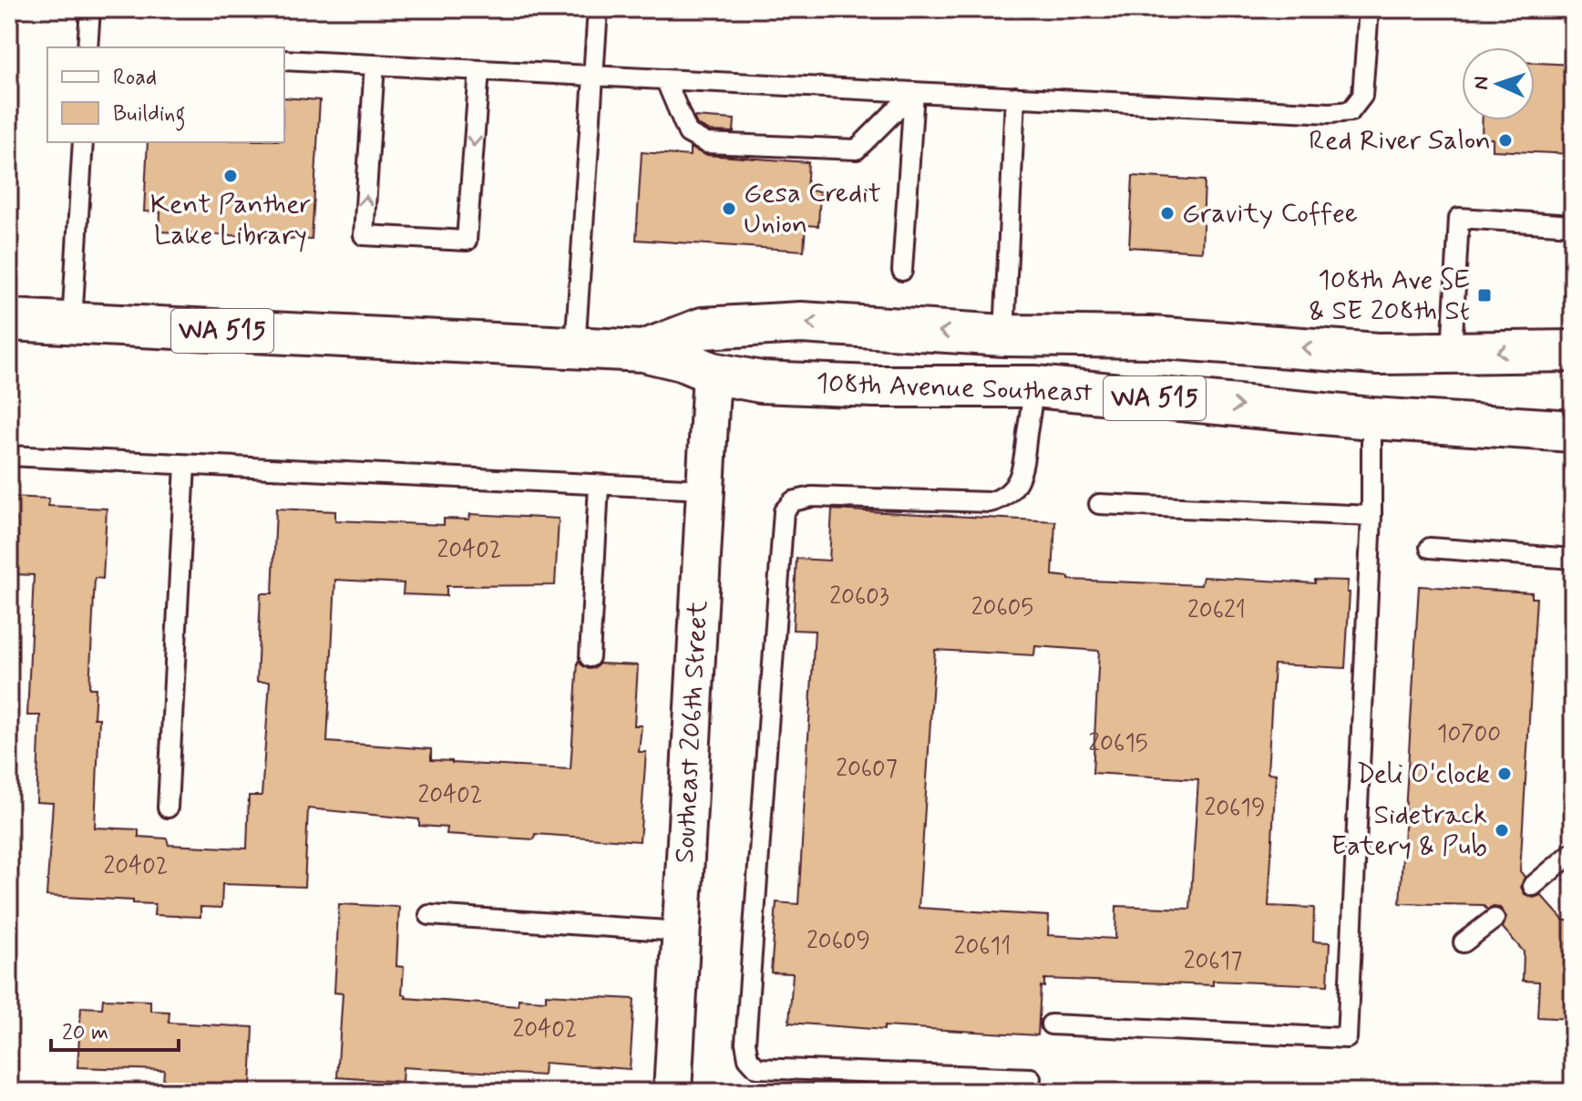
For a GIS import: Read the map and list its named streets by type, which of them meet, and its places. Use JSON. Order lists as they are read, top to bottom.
{
  "streets": {
    "main road": ["WA 515", "108th Avenue Southeast"],
    "street": ["Southeast 206th Street"]
  },
  "crossings": [
    ["108th Avenue Southeast", "Southeast 206th Street"]
  ],
  "places": {
    "other": [
      "Red River Salon",
      "Kent Panther Lake Library",
      "Gesa Credit Union",
      "Gravity Coffee",
      "Deli O'clock",
      "Sidetrack Eatery & Pub"
    ],
    "transit": ["108th Ave SE & SE 208th St"]
  },
  "house_numbers": [
    "20402",
    "20603",
    "20605",
    "20621",
    "10700",
    "20615",
    "20607",
    "20402",
    "20619",
    "20402",
    "20609",
    "20611",
    "20617",
    "20402"
  ],
  "legend": ["Road", "Building"],
  "scale_bar": "20 m",
  "north": "left"
}
